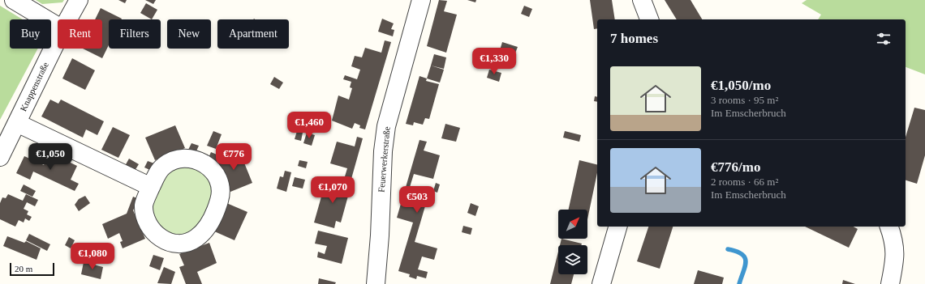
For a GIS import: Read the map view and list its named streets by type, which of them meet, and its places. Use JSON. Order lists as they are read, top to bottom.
{
  "streets": {
    "street": ["Knappenstraße", "Feuerwerkerstraße"]
  },
  "scale_bar": "20 m",
  "north": "top right",
  "page": {
    "chip": [
      "Buy",
      "Rent",
      "Filters",
      "New",
      "Apartment"
    ],
    "heading": "7 homes",
    "price": [
      "€1,330",
      "€1,460",
      "€1,050",
      "€776",
      "€1,070",
      "€503",
      "€1,080"
    ],
    "list": [
      {
        "name": "€1,050/mo",
        "note": "3 rooms · 95 m² · Im Emscherbruch"
      },
      {
        "name": "€776/mo",
        "note": "2 rooms · 66 m² · Im Emscherbruch"
      }
    ],
    "scale": "20 m"
  }
}
